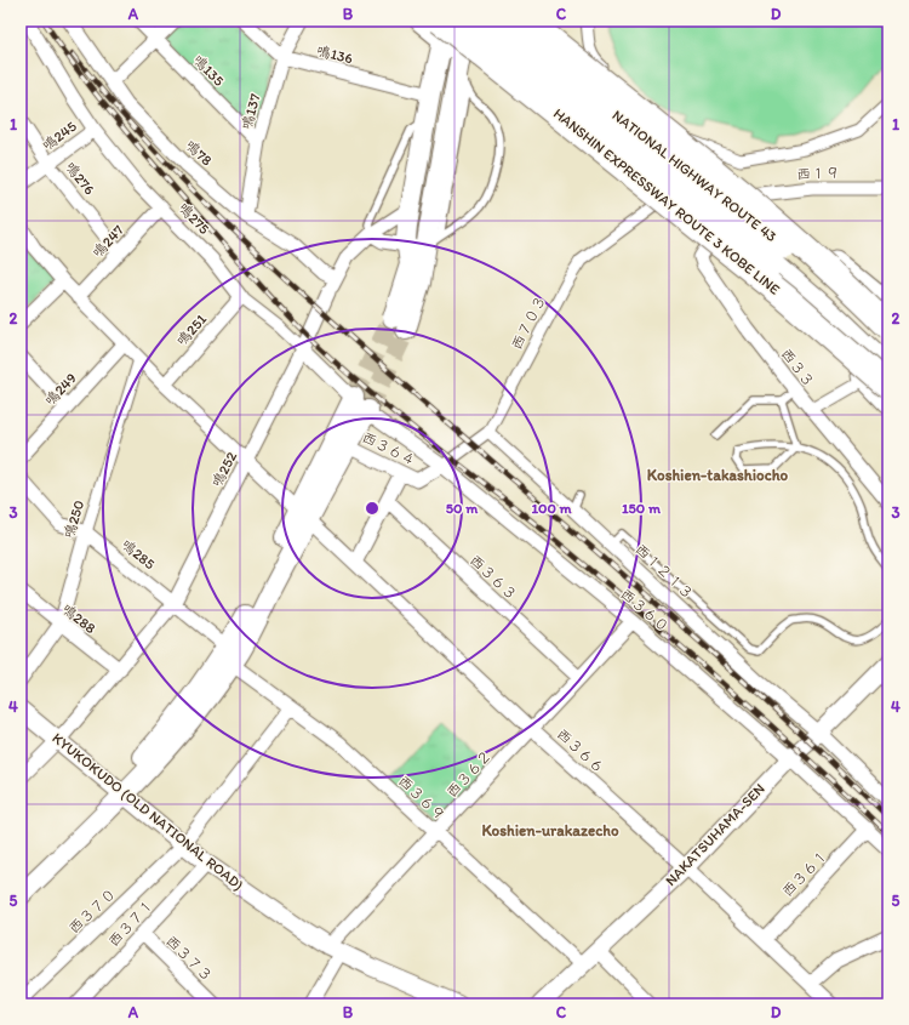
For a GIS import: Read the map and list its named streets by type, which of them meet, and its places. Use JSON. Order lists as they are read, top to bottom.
{
  "streets": {
    "highway": ["NATIONAL HIGHWAY ROUTE 43", "HANSHIN EXPRESSWAY ROUTE 3 KOBE LINE"],
    "street": [
      "鳴136",
      "鳴135",
      "鳴137",
      "鳴245",
      "鳴78",
      "西１９",
      "鳴276",
      "鳴275",
      "鳴247",
      "西７０３",
      "鳴251",
      "西３３",
      "鳴249",
      "西３６４",
      "鳴252",
      "鳴250",
      "鳴285",
      "西１２１３",
      "西３６３",
      "西３６０",
      "鳴288",
      "西３６６",
      "西３６２",
      "西３６９",
      "KYUKOKUDO (OLD NATIONAL ROAD)",
      "NAKATSUHAMA-SEN",
      "西３６１",
      "西３７０",
      "西３７１",
      "西３７３"
    ]
  },
  "crossings": [
    ["鳴136", "鳴137"],
    ["鳴135", "鳴137"],
    ["鳴137", "鳴78"],
    ["鳴245", "鳴276"],
    ["鳴245", "鳴275"],
    ["鳴78", "鳴252"],
    ["鳴276", "鳴247"],
    ["鳴275", "鳴247"],
    ["鳴275", "鳴251"],
    ["鳴275", "鳴252"],
    ["鳴275", "西３６０"],
    ["鳴247", "西３６６"],
    ["西７０３", "西３６４"],
    ["西７０３", "西１２１３"],
    ["西７０３", "西３６０"],
    ["鳴251", "西３６６"],
    ["鳴249", "西３６６"],
    ["西３６４", "西３６０"],
    ["鳴252", "鳴285"],
    ["鳴252", "鳴288"],
    ["鳴252", "西３６６"],
    ["鳴250", "鳴285"],
    ["鳴250", "鳴288"],
    ["鳴250", "西３６６"],
    ["鳴285", "西３６９"],
    ["西１２１３", "NAKATSUHAMA-SEN"],
    ["西３６３", "西３６２"],
    ["西３６０", "西３６２"],
    ["西３６０", "NAKATSUHAMA-SEN"],
    ["西３６０", "西３６１"],
    ["西３６６", "西３６２"],
    ["西３６６", "NAKATSUHAMA-SEN"],
    ["西３６６", "西３６１"],
    ["西３６２", "西３６９"],
    ["西３６２", "KYUKOKUDO (OLD NATIONAL ROAD)"],
    ["西３６９", "NAKATSUHAMA-SEN"],
    ["西３６９", "西３７０"],
    ["KYUKOKUDO (OLD NATIONAL ROAD)", "西３７０"],
    ["KYUKOKUDO (OLD NATIONAL ROAD)", "西３７１"],
    ["西３７１", "西３７３"]
  ],
  "districts": ["Koshien-takashiocho", "Koshien-urakazecho"],
  "grid": {
    "columns": [
      "A",
      "B",
      "C",
      "D"
    ],
    "rows": [
      "1",
      "2",
      "3",
      "4",
      "5"
    ]
  },
  "rings": ["50 m", "100 m", "150 m"]
}
